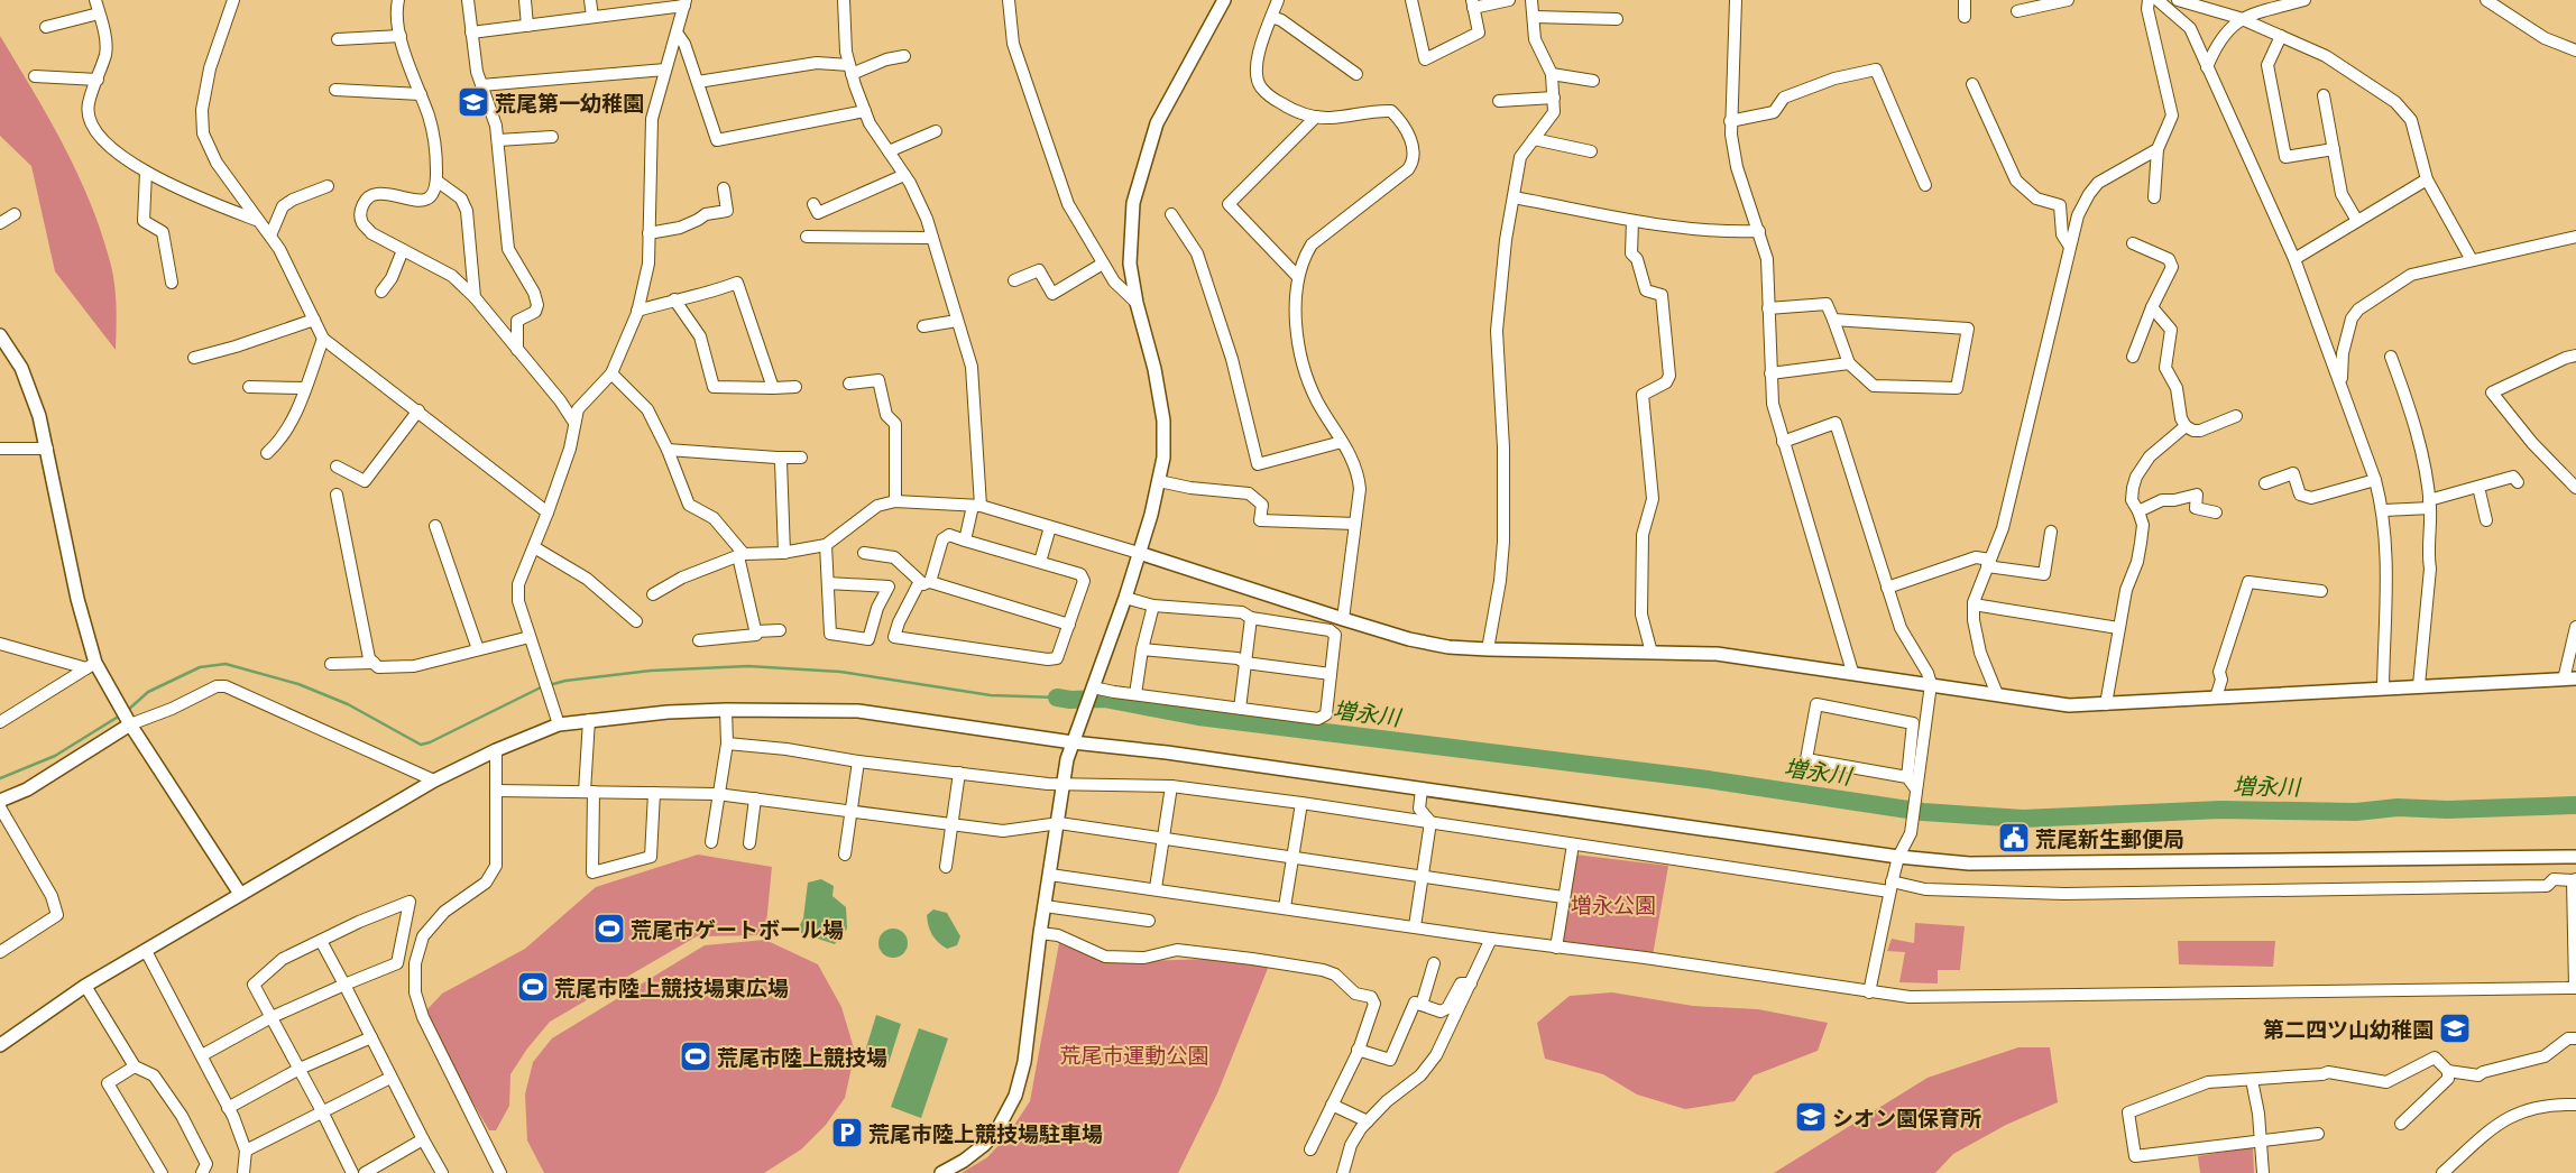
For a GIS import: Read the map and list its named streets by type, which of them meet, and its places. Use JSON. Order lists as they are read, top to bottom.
{
  "water": ["増永川"],
  "parks": ["増永公園", "荒尾市運動公園"],
  "places": {
    "school or university": ["荒尾第一幼稚園", "第二四ツ山幼稚園", "シオン園保育所"],
    "public building": ["荒尾新生郵便局"],
    "sports": ["荒尾市ゲートボール場", "荒尾市陸上競技場東広場", "荒尾市陸上競技場"],
    "parking": ["荒尾市陸上競技場駐車場"]
  }
}
